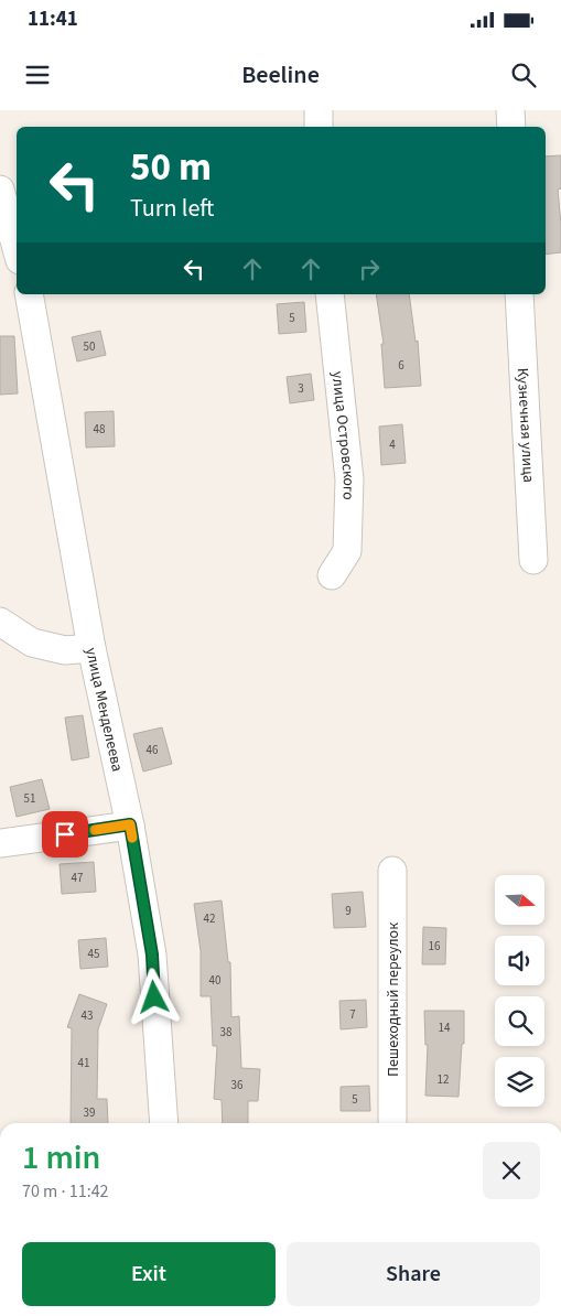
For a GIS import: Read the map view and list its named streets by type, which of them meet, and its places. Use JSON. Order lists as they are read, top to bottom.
{
  "streets": {
    "street": [
      "Кузнечная улица",
      "улица Островского",
      "улица Менделеева",
      "Пешеходный переулок"
    ]
  },
  "house_numbers": [
    "5",
    "50",
    "6",
    "3",
    "48",
    "4",
    "46",
    "51",
    "47",
    "9",
    "42",
    "16",
    "45",
    "40",
    "7",
    "43",
    "14",
    "38",
    "41",
    "12",
    "36",
    "5",
    "39"
  ],
  "north": "right",
  "page": {
    "status": "11:41",
    "header": "Beeline",
    "turn": ["50 m", "Turn left"],
    "heading": ["1 min", "70 m · 11:42"],
    "buttons": ["Exit", "Share"]
  }
}
